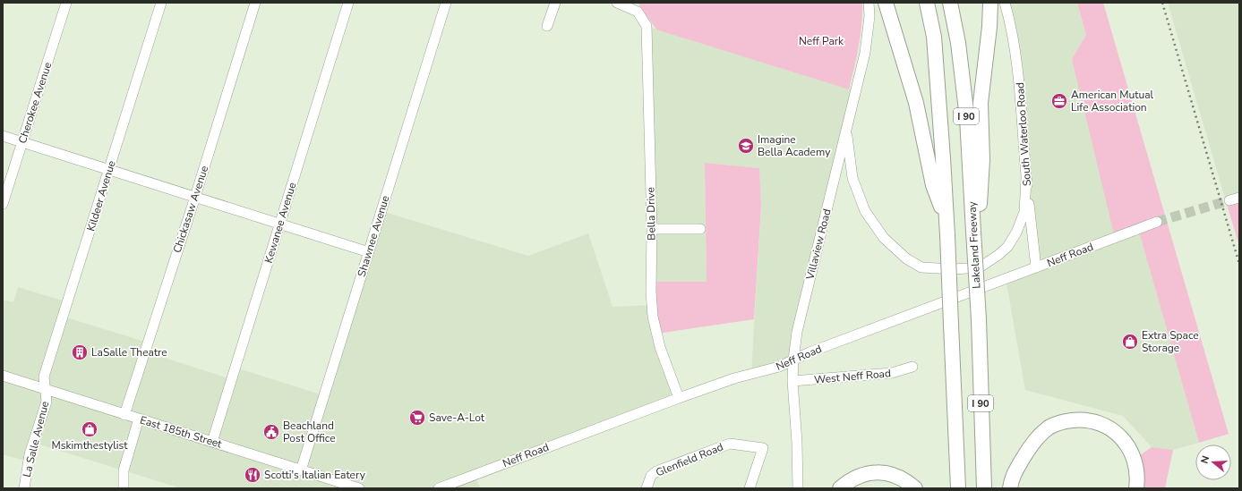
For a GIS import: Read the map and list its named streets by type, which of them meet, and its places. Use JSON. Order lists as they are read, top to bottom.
{
  "streets": {
    "highway": ["I 90", "Lakeland Freeway"],
    "street": [
      "Cherokee Avenue",
      "South Waterloo Road",
      "Kildeer Avenue",
      "Chickasaw Avenue",
      "Bella Drive",
      "Kewanee Avenue",
      "Shawnee Avenue",
      "Villaview Road",
      "Neff Road",
      "West Neff Road",
      "East 185th Street",
      "La Salle Avenue",
      "Glenfield Road"
    ]
  },
  "crossings": [
    ["South Waterloo Road", "Neff Road"],
    ["Kildeer Avenue", "East 185th Street"],
    ["Kildeer Avenue", "La Salle Avenue"],
    ["Chickasaw Avenue", "East 185th Street"],
    ["Bella Drive", "Neff Road"],
    ["Kewanee Avenue", "East 185th Street"],
    ["Shawnee Avenue", "East 185th Street"],
    ["Villaview Road", "Neff Road"],
    ["Villaview Road", "West Neff Road"],
    ["East 185th Street", "La Salle Avenue"]
  ],
  "parks": ["Neff Park"],
  "places": {
    "office": ["American Mutual Life Association"],
    "school or university": ["Imagine Bella Academy"],
    "shop": ["Extra Space Storage", "Mskimthestylist"],
    "building": ["LaSalle Theatre"],
    "supermarket": ["Save-A-Lot"],
    "public building": ["Beachland Post Office"],
    "restaurant": ["Scotti's Italian Eatery"]
  },
  "north": "left"
}
